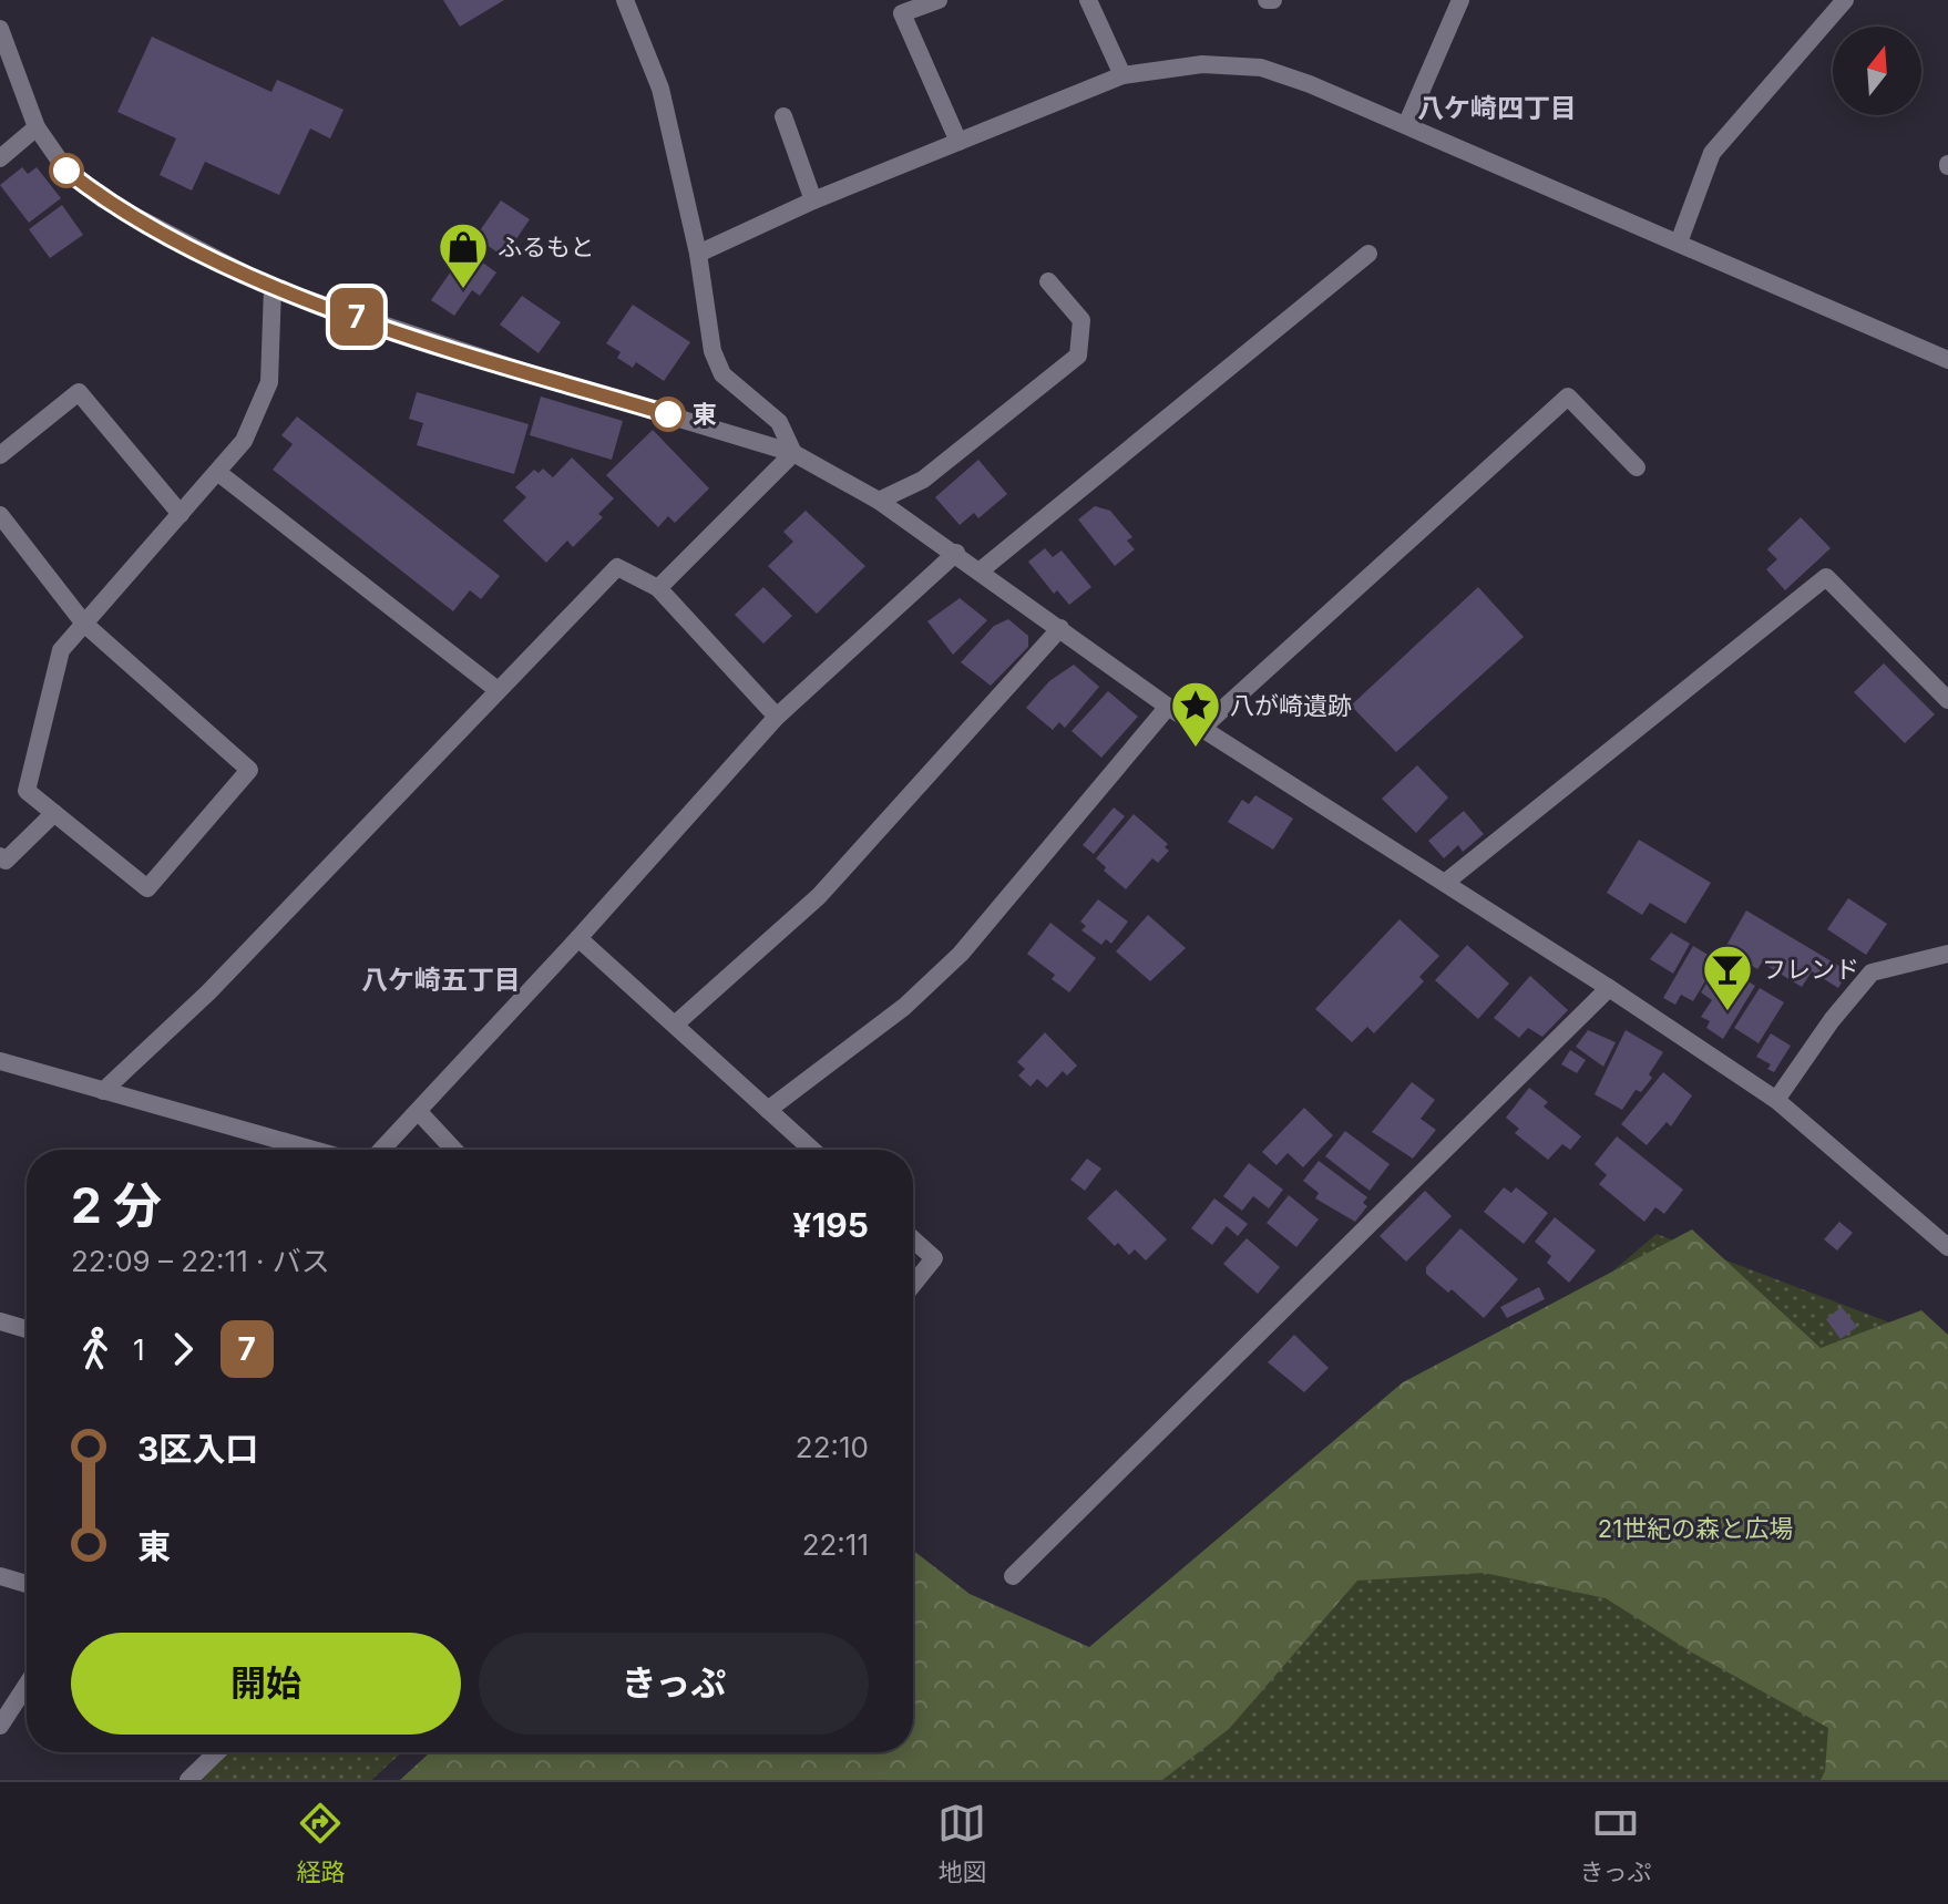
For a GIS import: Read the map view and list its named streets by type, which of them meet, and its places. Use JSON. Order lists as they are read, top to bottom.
{
  "districts": ["八ケ崎四丁目", "八ケ崎五丁目"],
  "parks": ["21世紀の森と広場"],
  "places": {
    "shop": ["ふるもと"],
    "other": ["東"],
    "place": ["八が崎遺跡"],
    "bar": ["フレンド"]
  },
  "lines": ["bus line 7"],
  "north": "top",
  "page": {
    "on_map": "7",
    "heading": ["2 分", "22:09 – 22:11 · バス", "¥195"],
    "legs": ["1", "7"],
    "list": [
      {
        "name": "3区入口",
        "value": "22:10"
      },
      {
        "name": "東",
        "value": "22:11"
      }
    ],
    "buttons": ["開始", "きっぷ"],
    "tabs": ["経路", "地図", "きっぷ"]
  }
}
